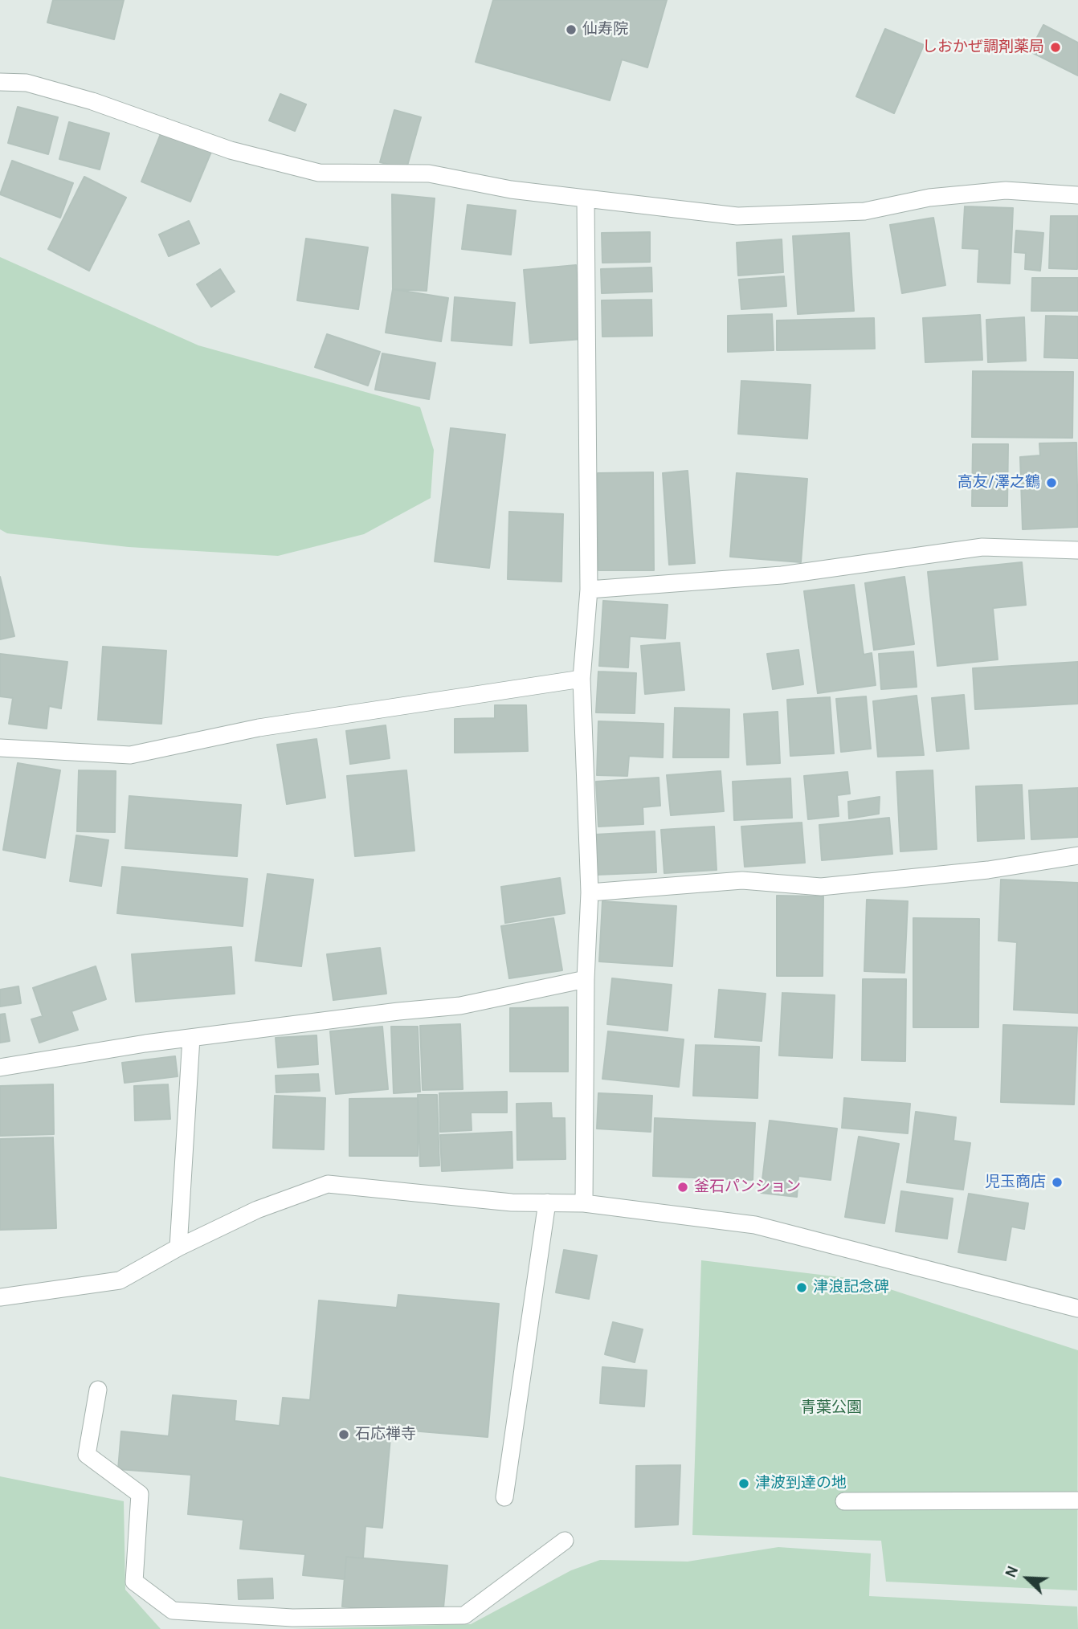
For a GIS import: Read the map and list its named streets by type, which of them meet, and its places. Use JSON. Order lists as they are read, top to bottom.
{
  "parks": ["青葉公園"],
  "places": [
    "仙寿院",
    "しおかぜ調剤薬局",
    "高友/澤之鶴",
    "児玉商店",
    "釜石パンション",
    "津浪記念碑",
    "石応禅寺",
    "津波到達の地"
  ],
  "north": "top left"
}
